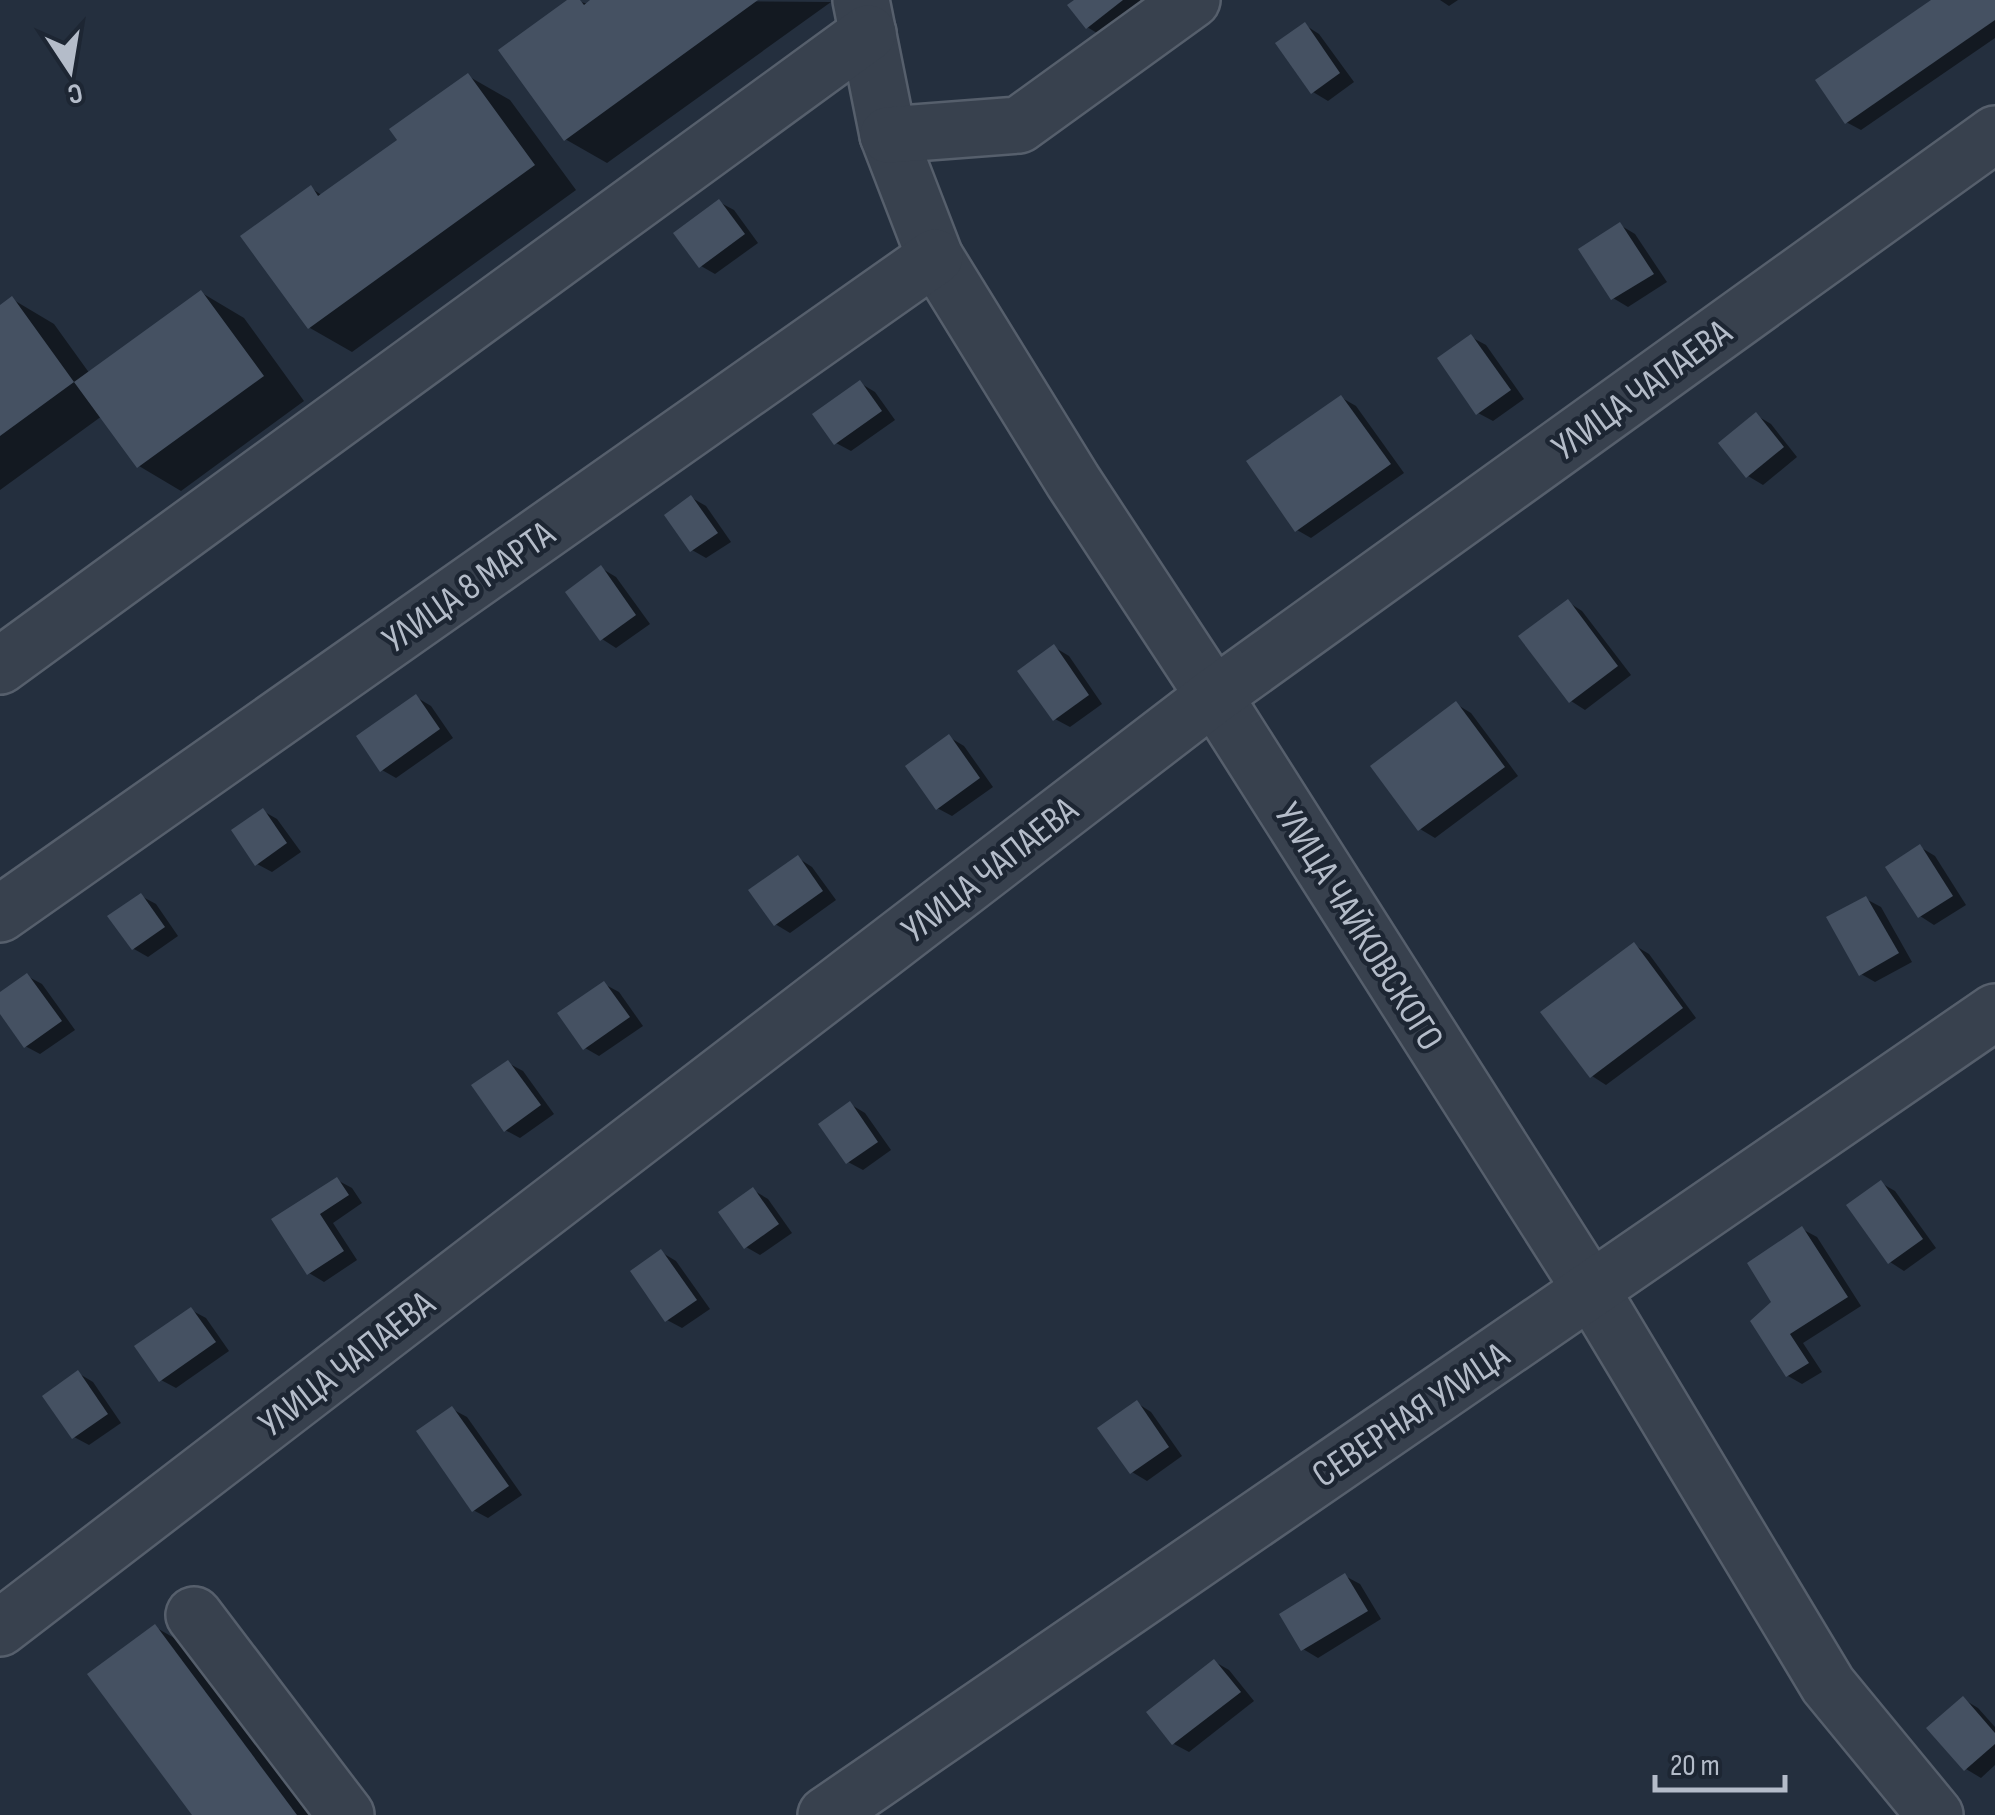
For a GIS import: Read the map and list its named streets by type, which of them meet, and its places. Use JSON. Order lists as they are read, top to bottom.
{
  "streets": {
    "street": [
      "УЛИЦА ЧАПАЕВА",
      "УЛИЦА 8 МАРТА",
      "УЛИЦА ЧАЙКОВСКОГО",
      "СЕВЕРНАЯ УЛИЦА"
    ]
  },
  "crossings": [
    ["УЛИЦА ЧАПАЕВА", "УЛИЦА ЧАЙКОВСКОГО"],
    ["УЛИЦА 8 МАРТА", "УЛИЦА ЧАЙКОВСКОГО"],
    ["УЛИЦА ЧАЙКОВСКОГО", "СЕВЕРНАЯ УЛИЦА"]
  ],
  "scale_bar": "20 m",
  "north": "bottom"
}
